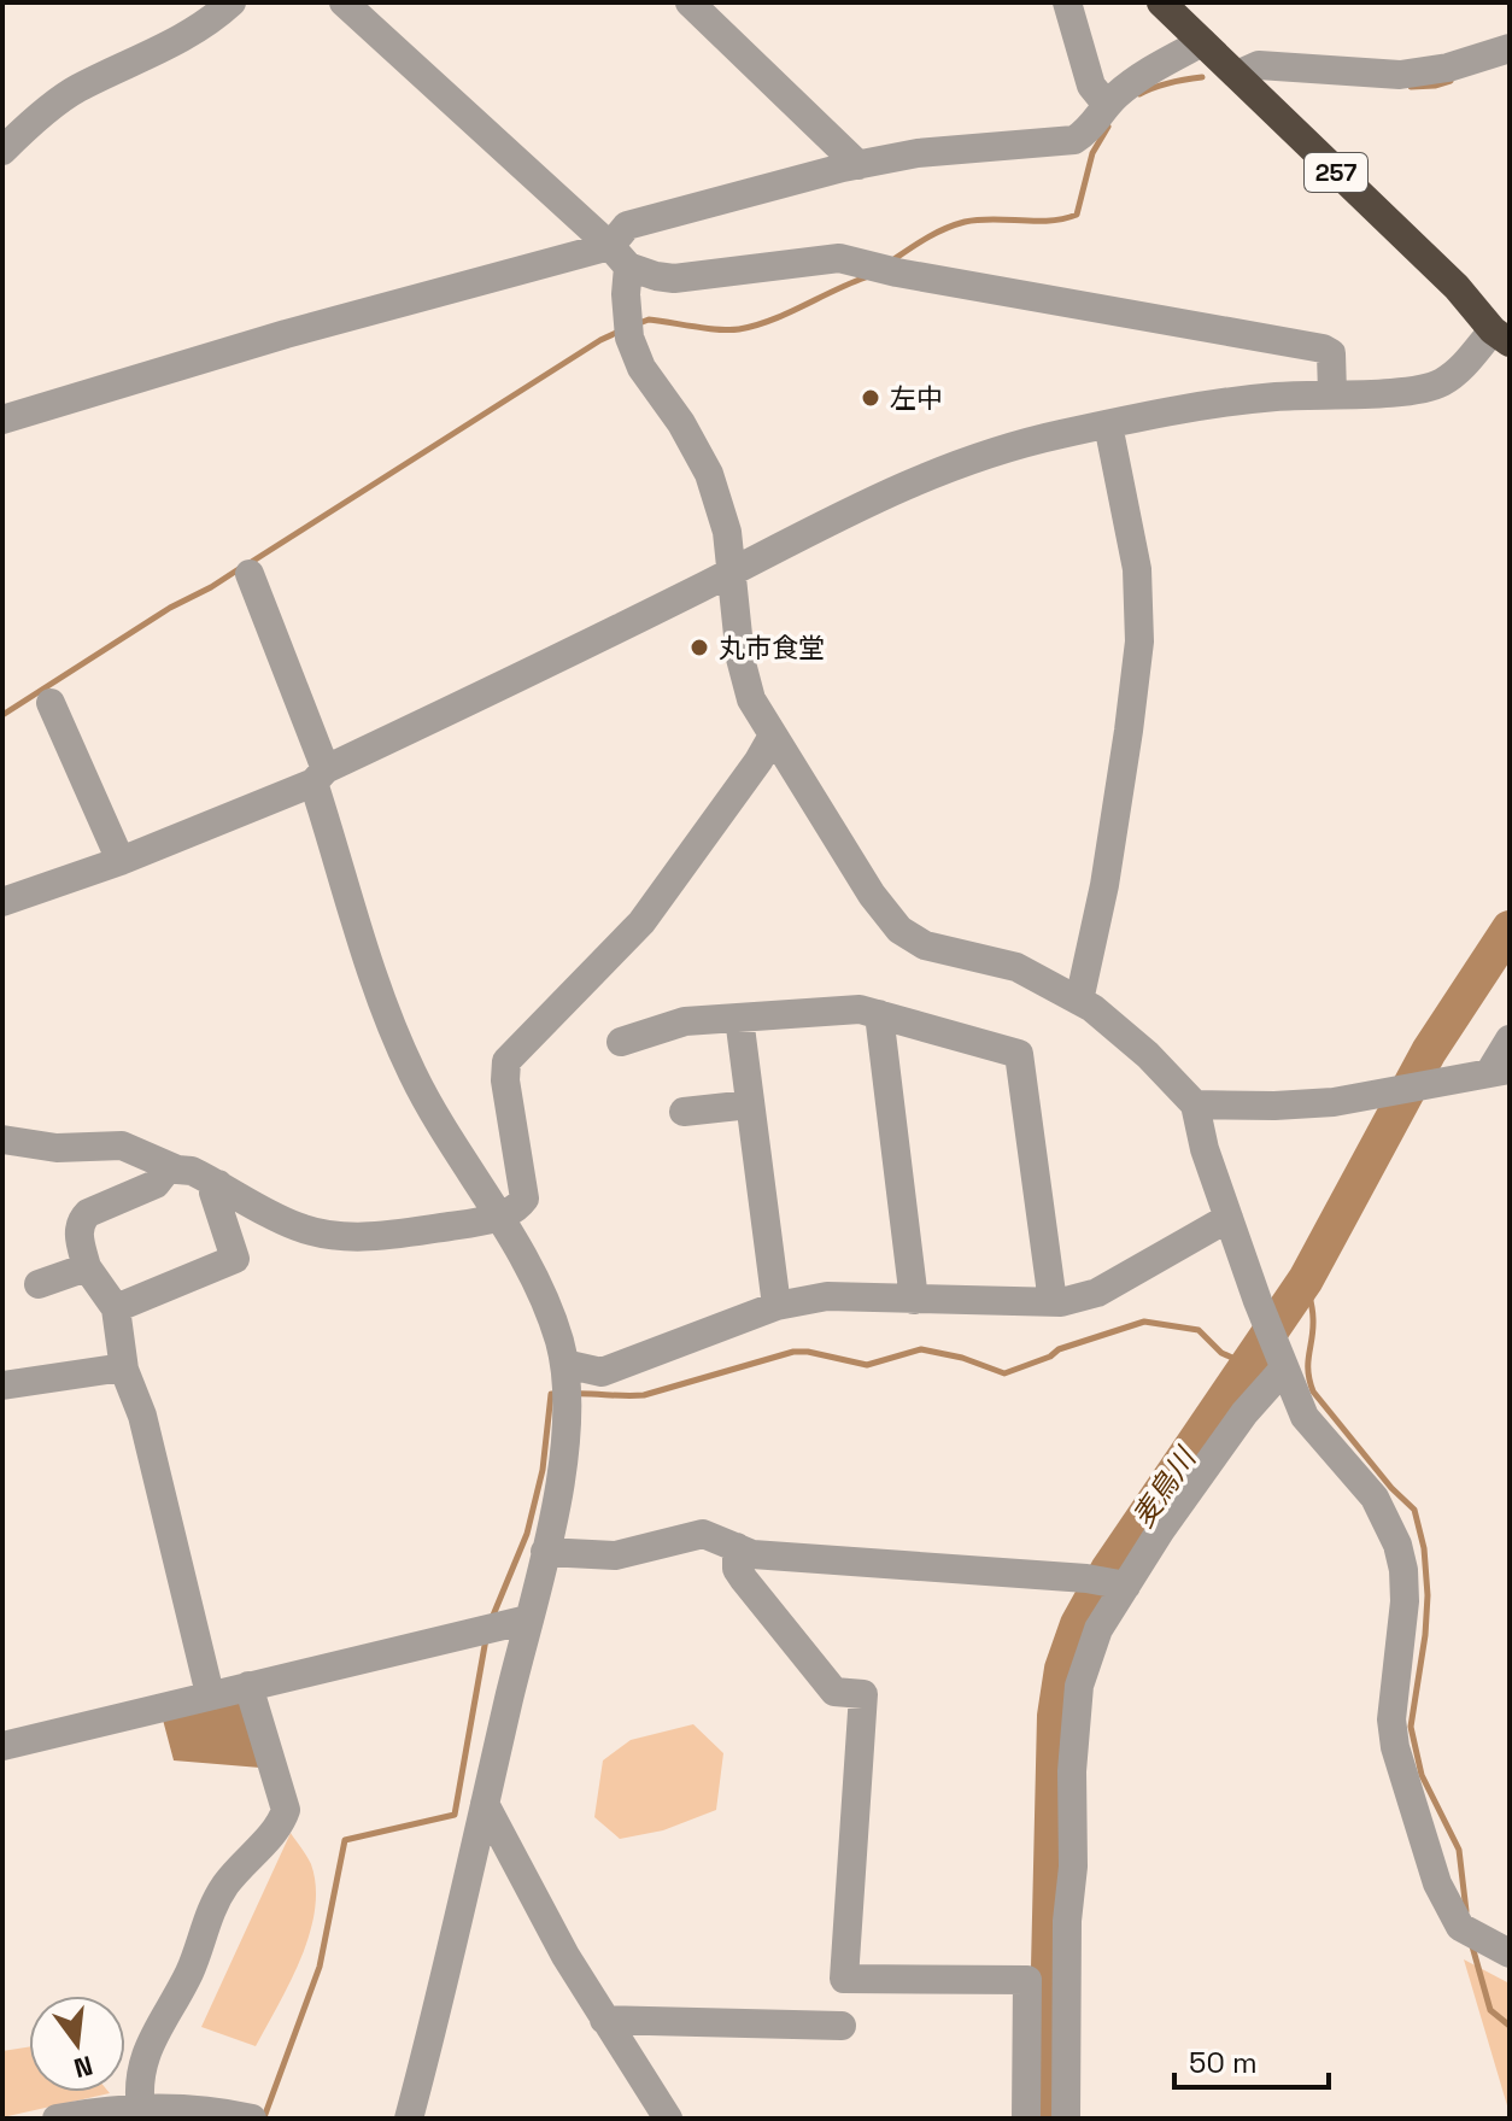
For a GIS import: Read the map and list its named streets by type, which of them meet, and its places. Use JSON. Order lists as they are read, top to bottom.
{
  "streets": {
    "highway": ["257"]
  },
  "water": ["麦鳥川"],
  "places": ["左中", "丸市食堂"],
  "scale_bar": "50 m",
  "north": "bottom"
}
